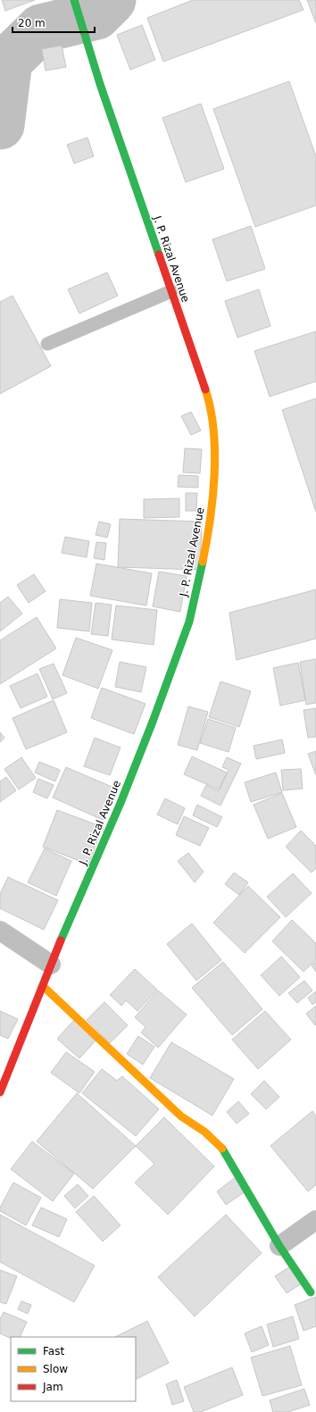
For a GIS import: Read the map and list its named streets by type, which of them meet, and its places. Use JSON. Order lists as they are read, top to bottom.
{
  "streets": {
    "main road": ["J. P. Rizal Avenue"]
  },
  "legend": ["Fast", "Slow", "Jam"],
  "scale_bar": "20 m"
}
